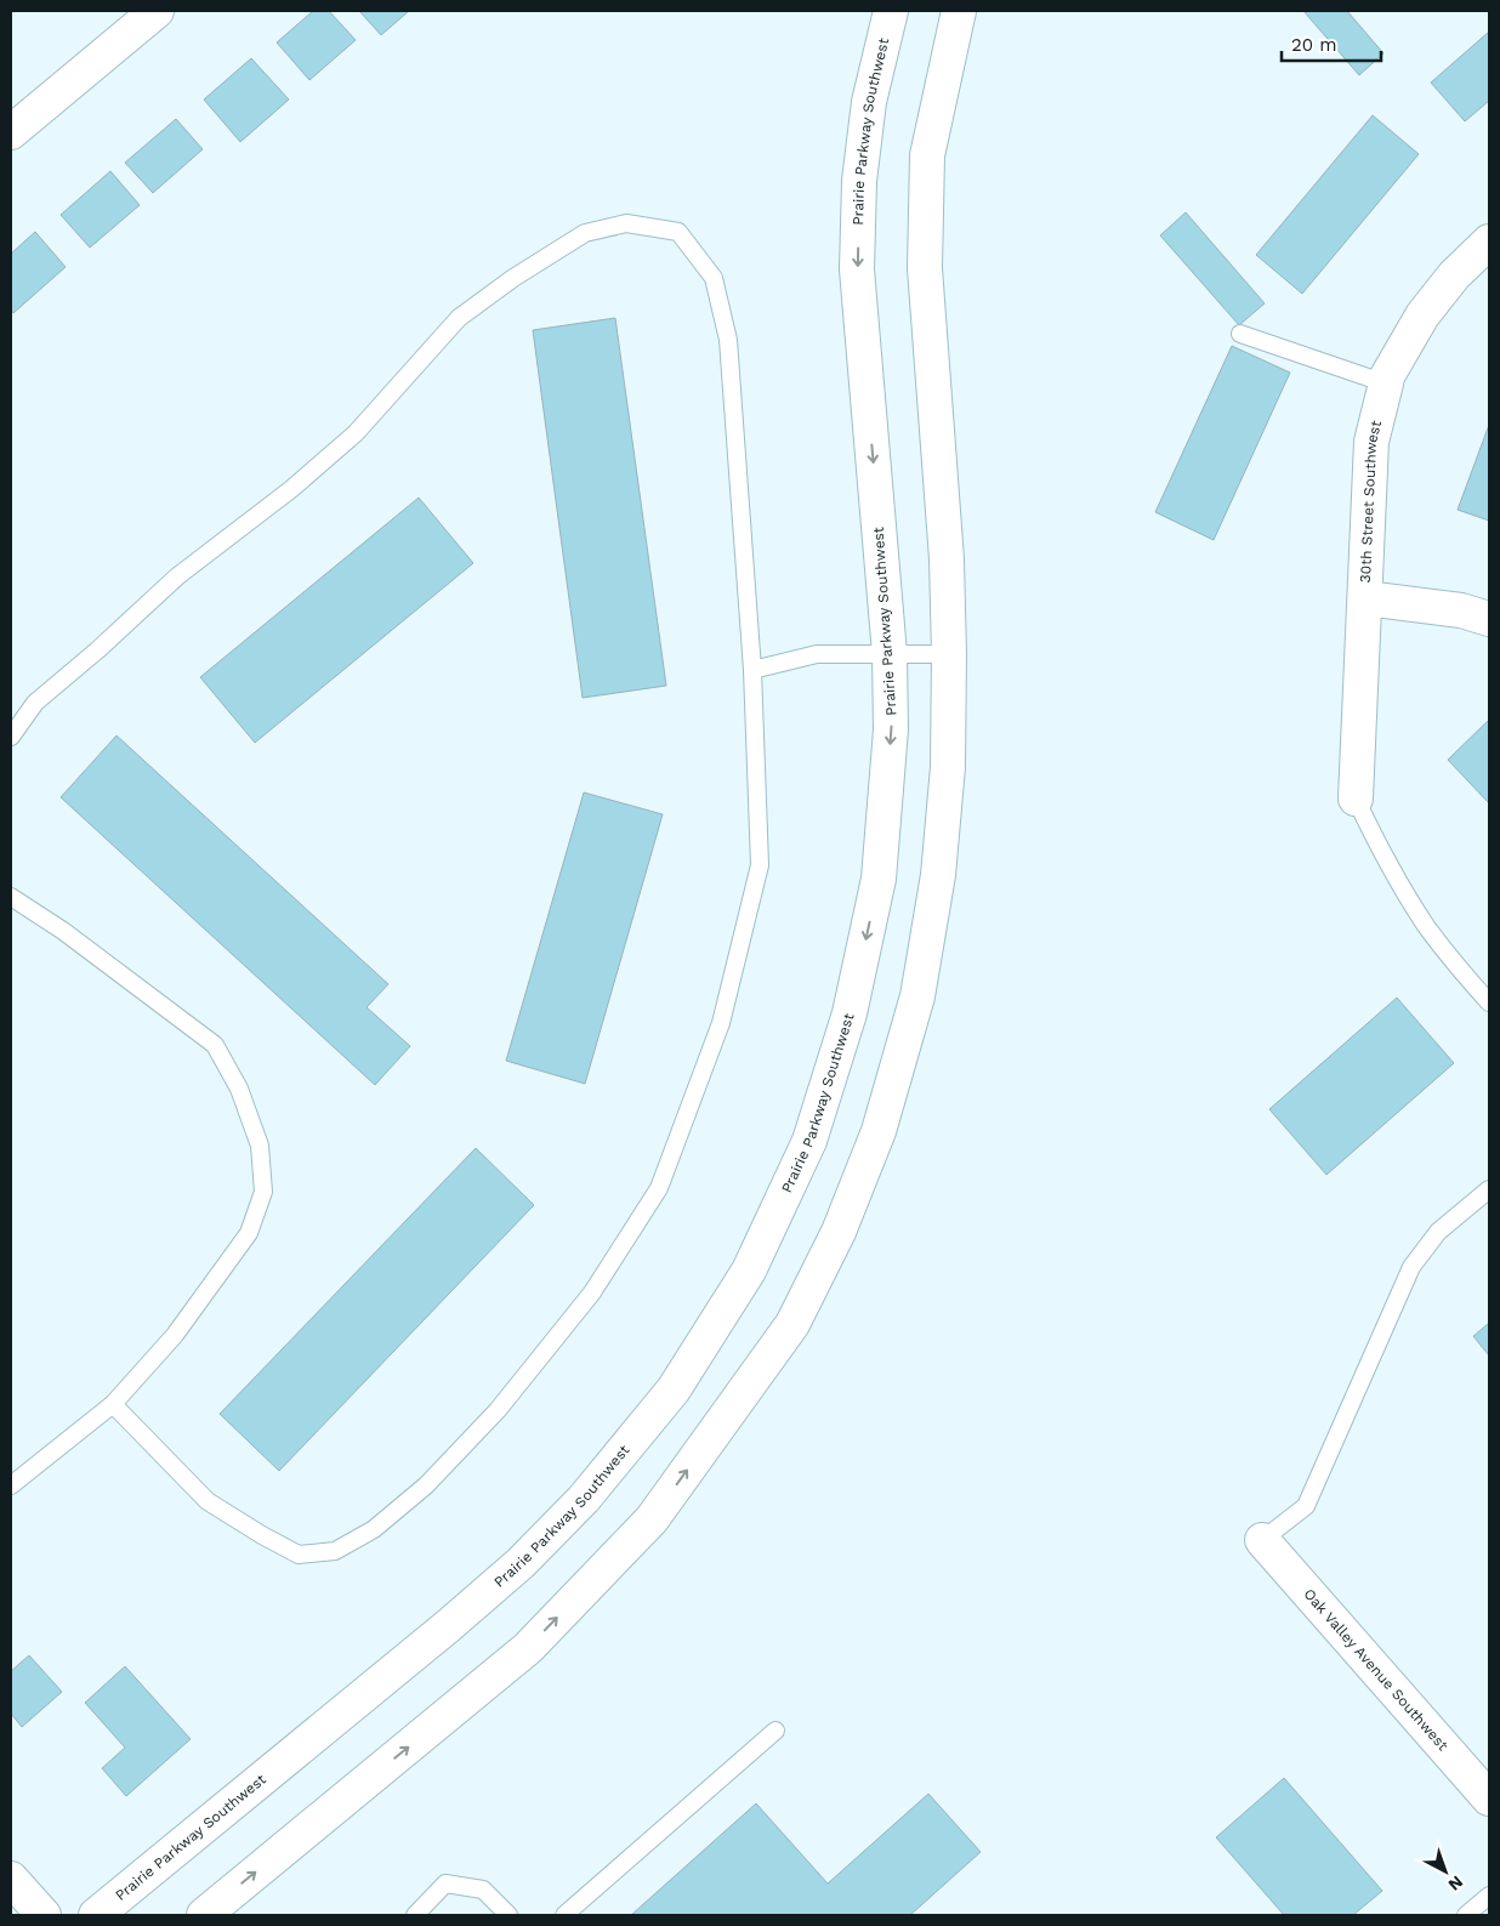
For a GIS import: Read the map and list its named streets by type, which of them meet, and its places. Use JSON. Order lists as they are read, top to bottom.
{
  "streets": {
    "street": ["Prairie Parkway Southwest", "30th Street Southwest", "Oak Valley Avenue Southwest"]
  },
  "scale_bar": "20 m",
  "north": "bottom right"
}
